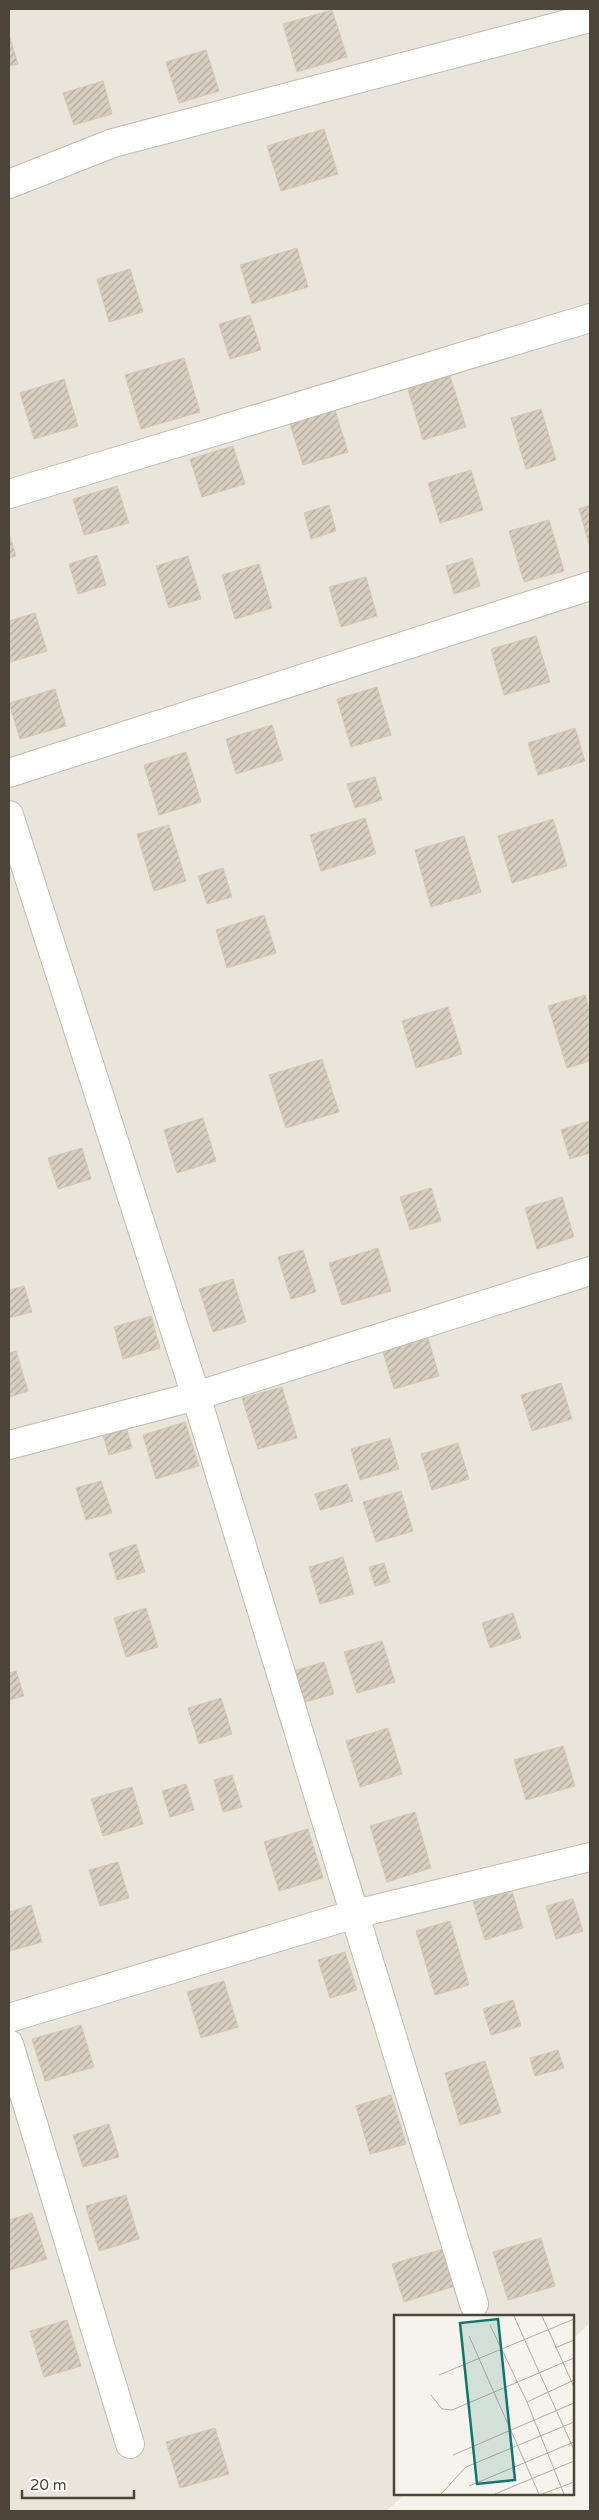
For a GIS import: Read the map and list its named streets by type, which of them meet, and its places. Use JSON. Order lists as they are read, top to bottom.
{
  "scale_bar": "20 m"
}
